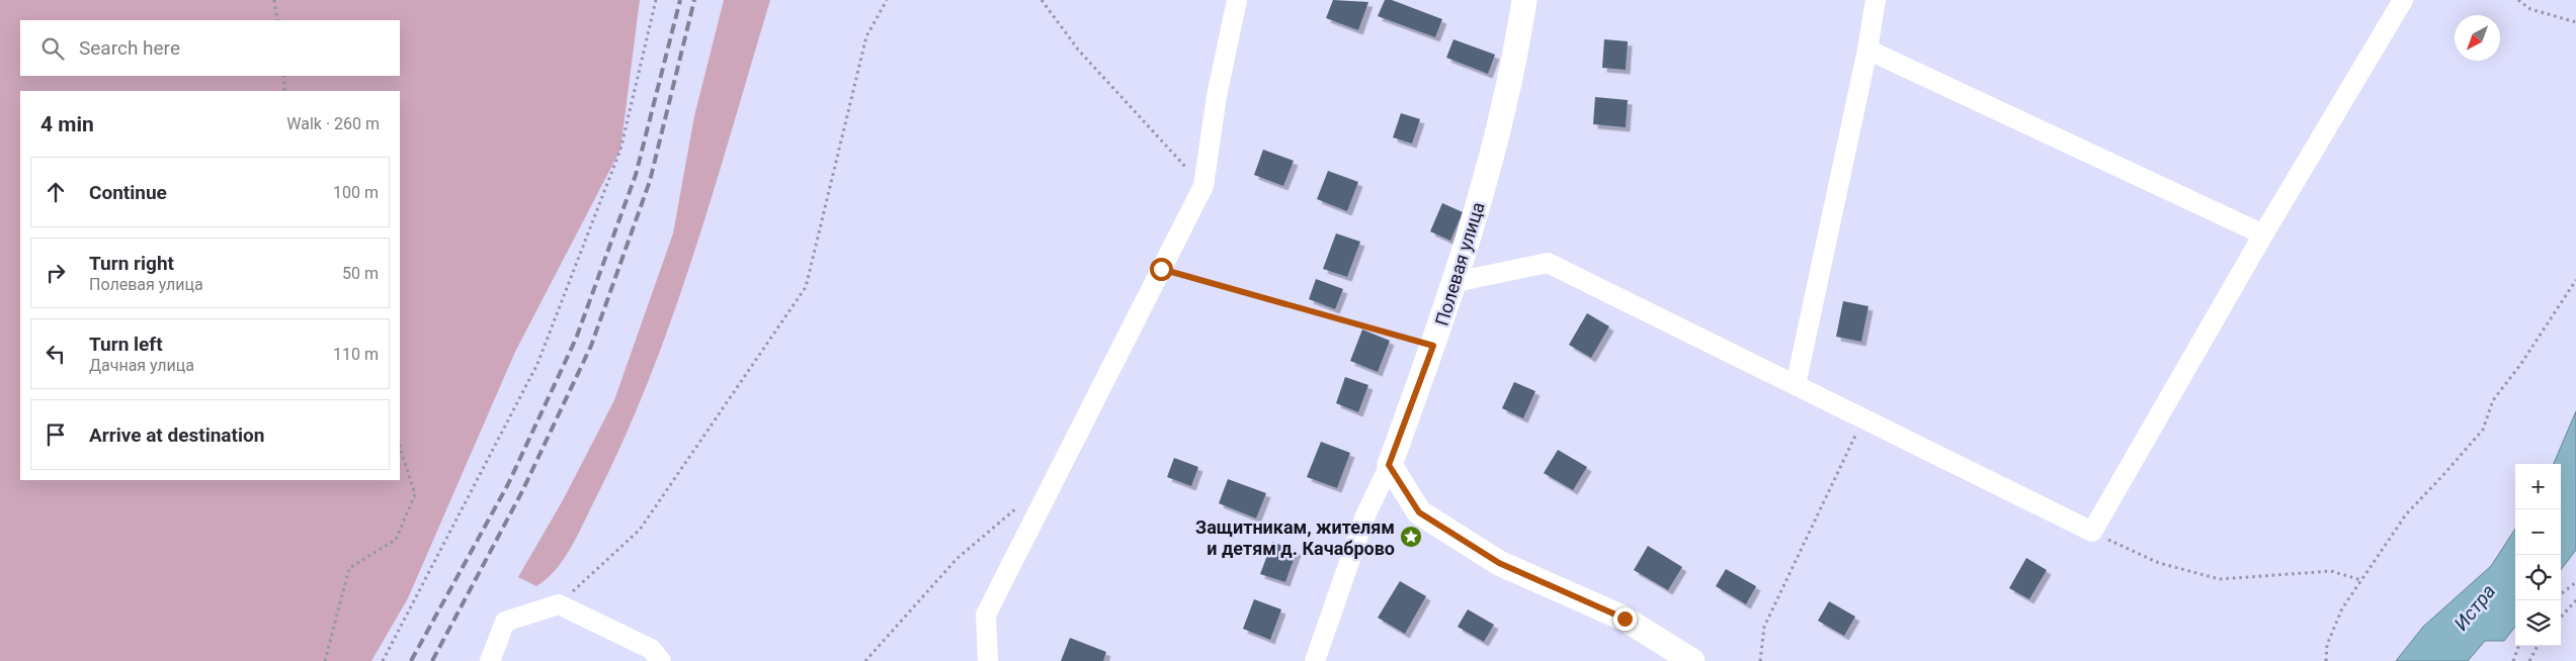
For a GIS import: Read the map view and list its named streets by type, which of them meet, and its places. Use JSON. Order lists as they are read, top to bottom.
{
  "streets": {
    "street": ["Полевая улица"]
  },
  "water": ["Истра"],
  "places": {
    "place": ["Защитникам, жителям и детям д. Качаброво"]
  },
  "north": "bottom left",
  "page": {
    "search": "Search here",
    "heading": ["4 min", "Walk · 260 m"],
    "list": [
      ["Continue", "100 m"],
      ["Turn right", "Полевая улица", "50 m"],
      ["Turn left", "Дачная улица", "110 m"],
      "Arrive at destination"
    ],
    "map_buttons": ["+", "−"]
  }
}
